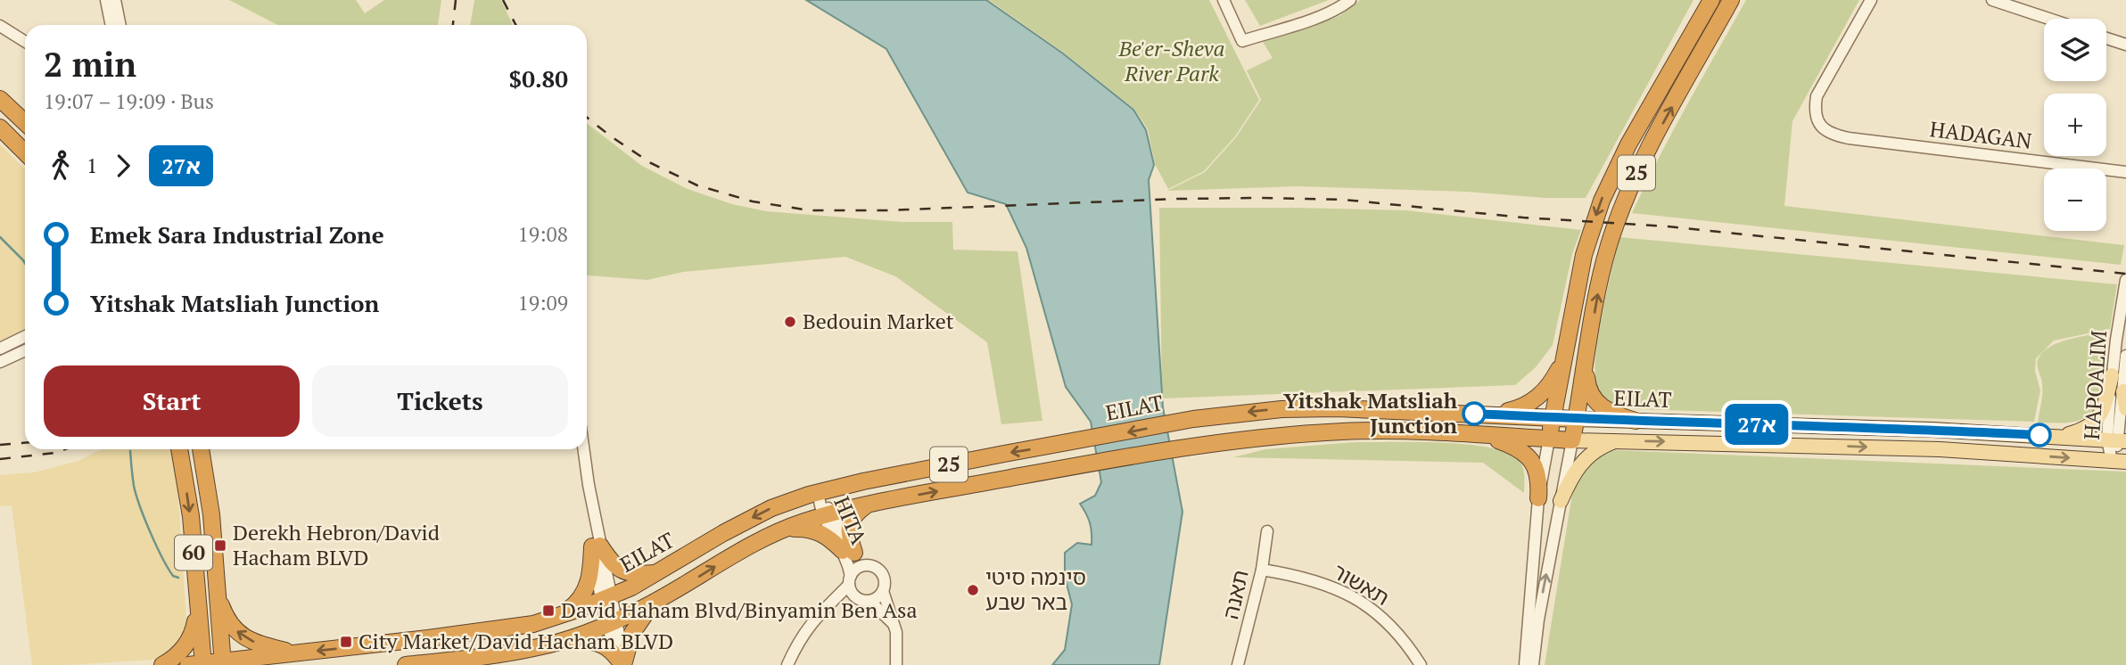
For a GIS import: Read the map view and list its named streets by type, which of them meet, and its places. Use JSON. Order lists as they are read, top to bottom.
{
  "streets": {
    "highway": ["25", "EILAT", "60"],
    "street": [
      "HADAGAN",
      "HAPOALIM",
      "HITA",
      "תאשור",
      "תאנה"
    ]
  },
  "crossings": [
    ["25", "EILAT"],
    ["HAPOALIM", "EILAT"],
    ["EILAT", "HITA"],
    ["EILAT", "60"],
    ["תאשור", "תאנה"]
  ],
  "parks": ["Be'er-Sheva River Park"],
  "places": {
    "other": ["Bedouin Market", "Yitshak Matsliah Junction", "סינמה סיטי באר שבע"],
    "transit": ["Derekh Hebron/David Hacham BLVD", "David Haham Blvd/Binyamin Ben Asa", "City Market/David Hacham BLVD"]
  },
  "lines": ["bus line 27א"],
  "page": {
    "on_map": "27א",
    "map_buttons": ["+", "−"],
    "heading": ["2 min", "19:07 – 19:09 · Bus", "$0.80"],
    "legs": ["1", "27א"],
    "list": [
      {
        "name": "Emek Sara Industrial Zone",
        "value": "19:08"
      },
      {
        "name": "Yitshak Matsliah Junction",
        "value": "19:09"
      }
    ],
    "buttons": ["Start", "Tickets"]
  }
}
